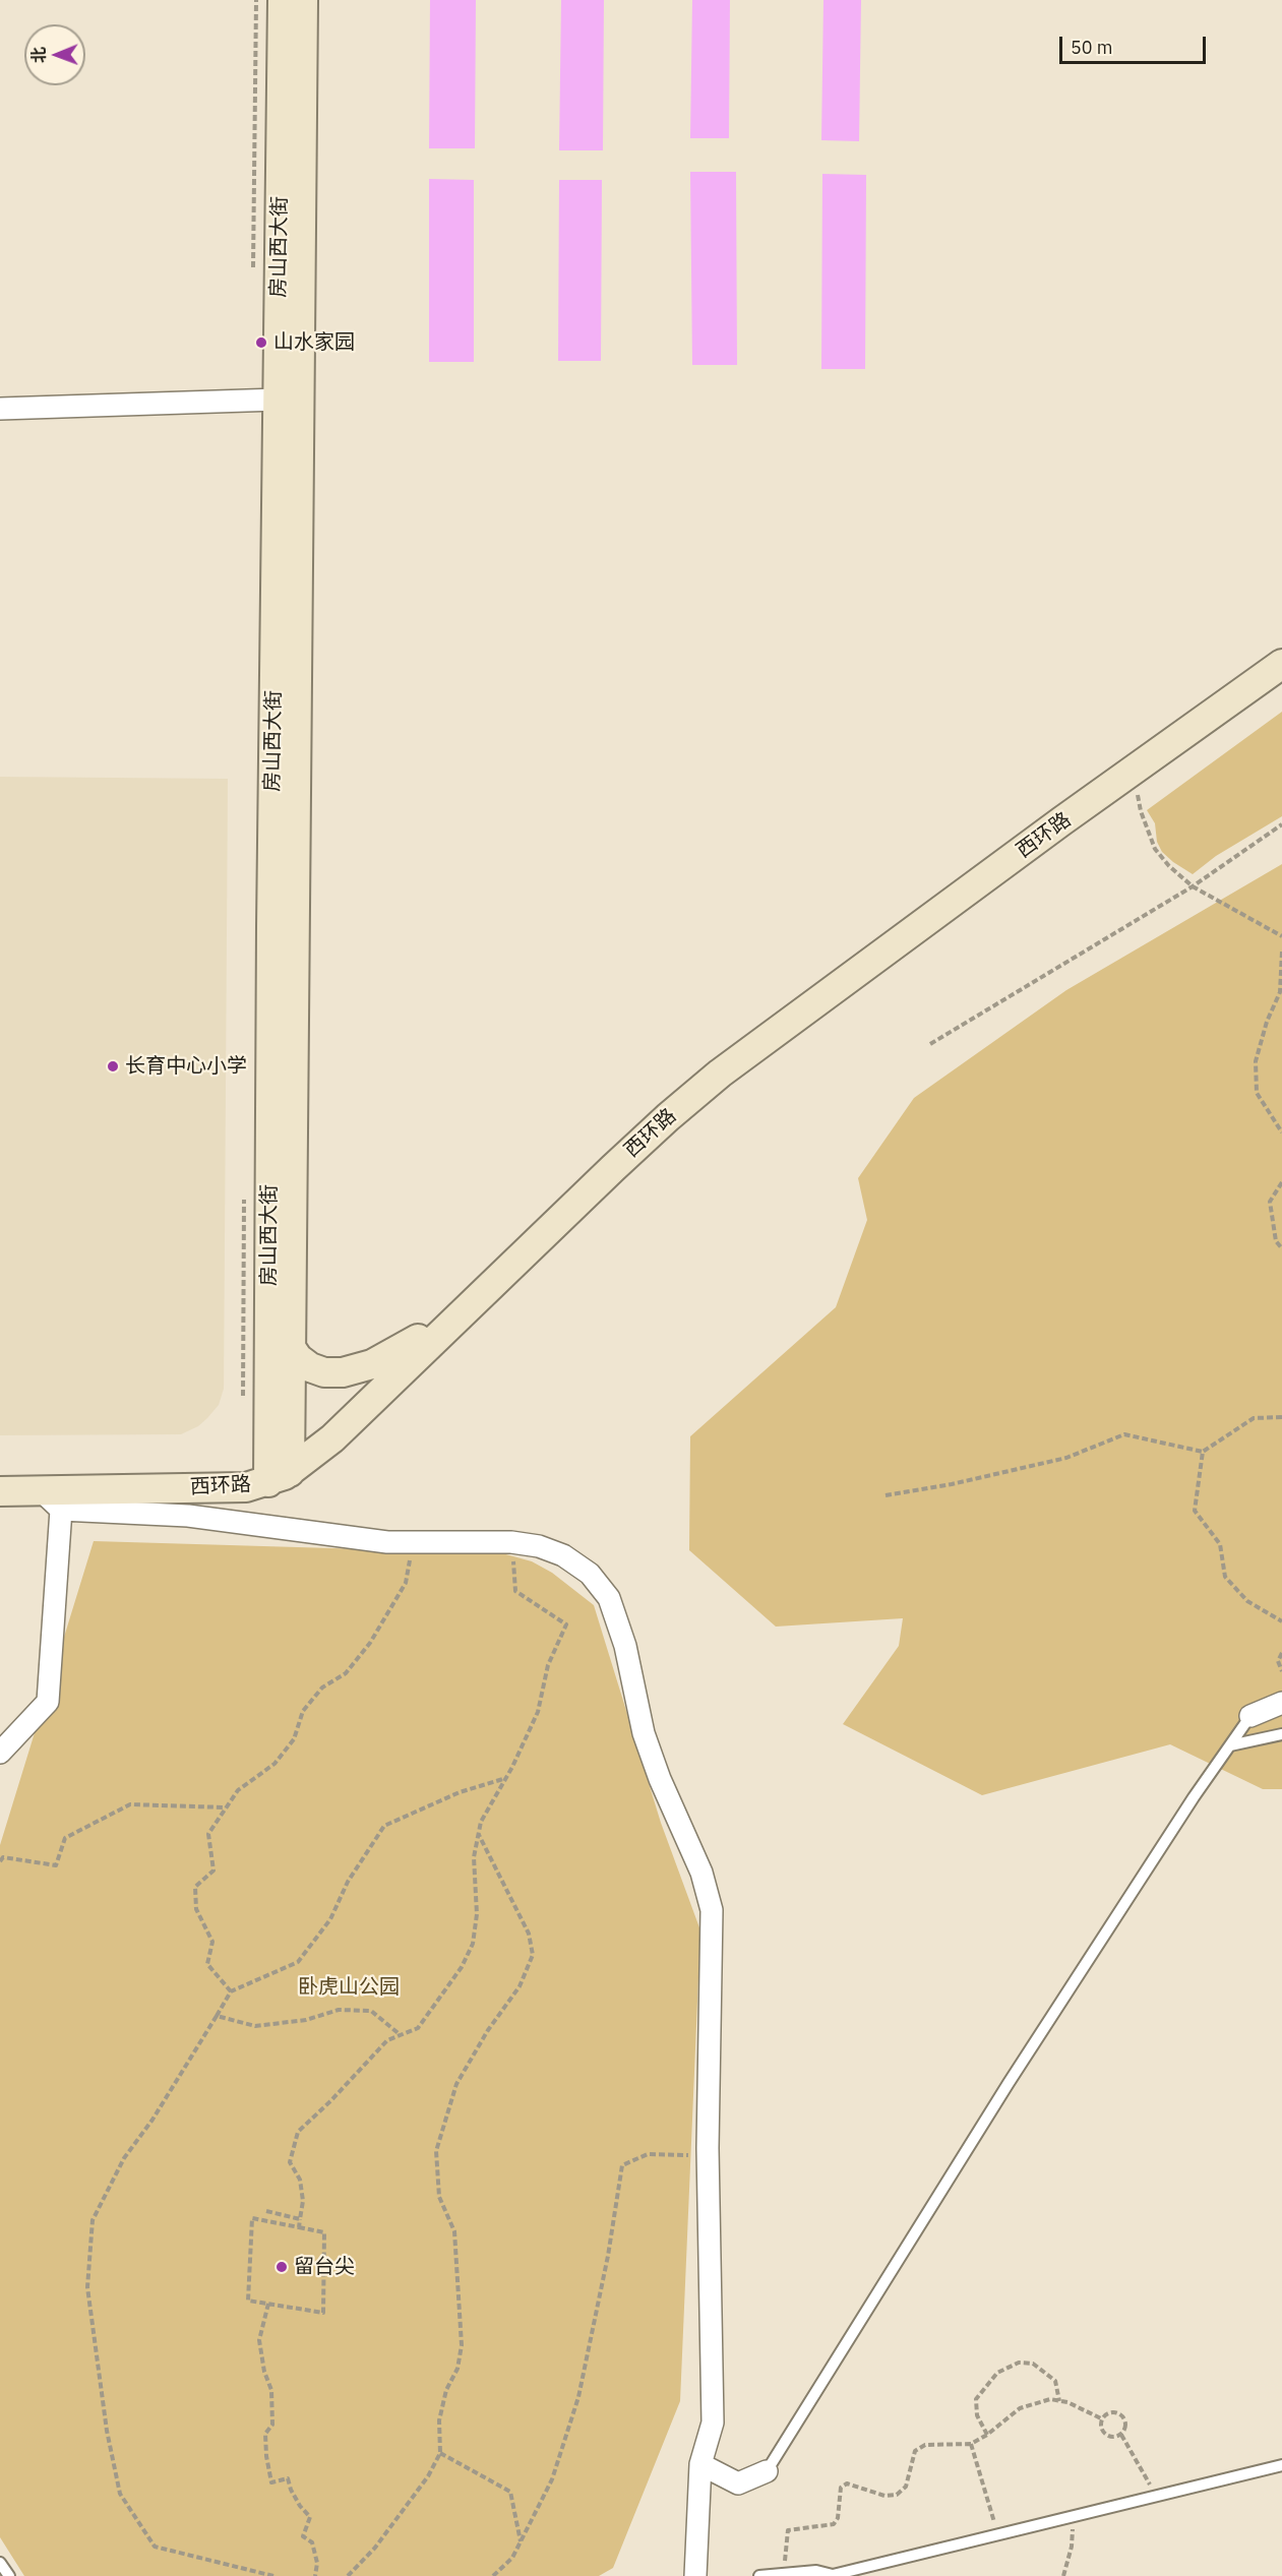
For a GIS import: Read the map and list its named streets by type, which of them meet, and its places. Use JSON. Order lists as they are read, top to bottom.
{
  "streets": {
    "main road": ["房山西大街", "西环路"]
  },
  "crossings": [
    ["房山西大街", "西环路"]
  ],
  "parks": ["卧虎山公园"],
  "places": ["山水家园", "长育中心小学", "留台尖"],
  "scale_bar": "50 m",
  "north": "left"
}
